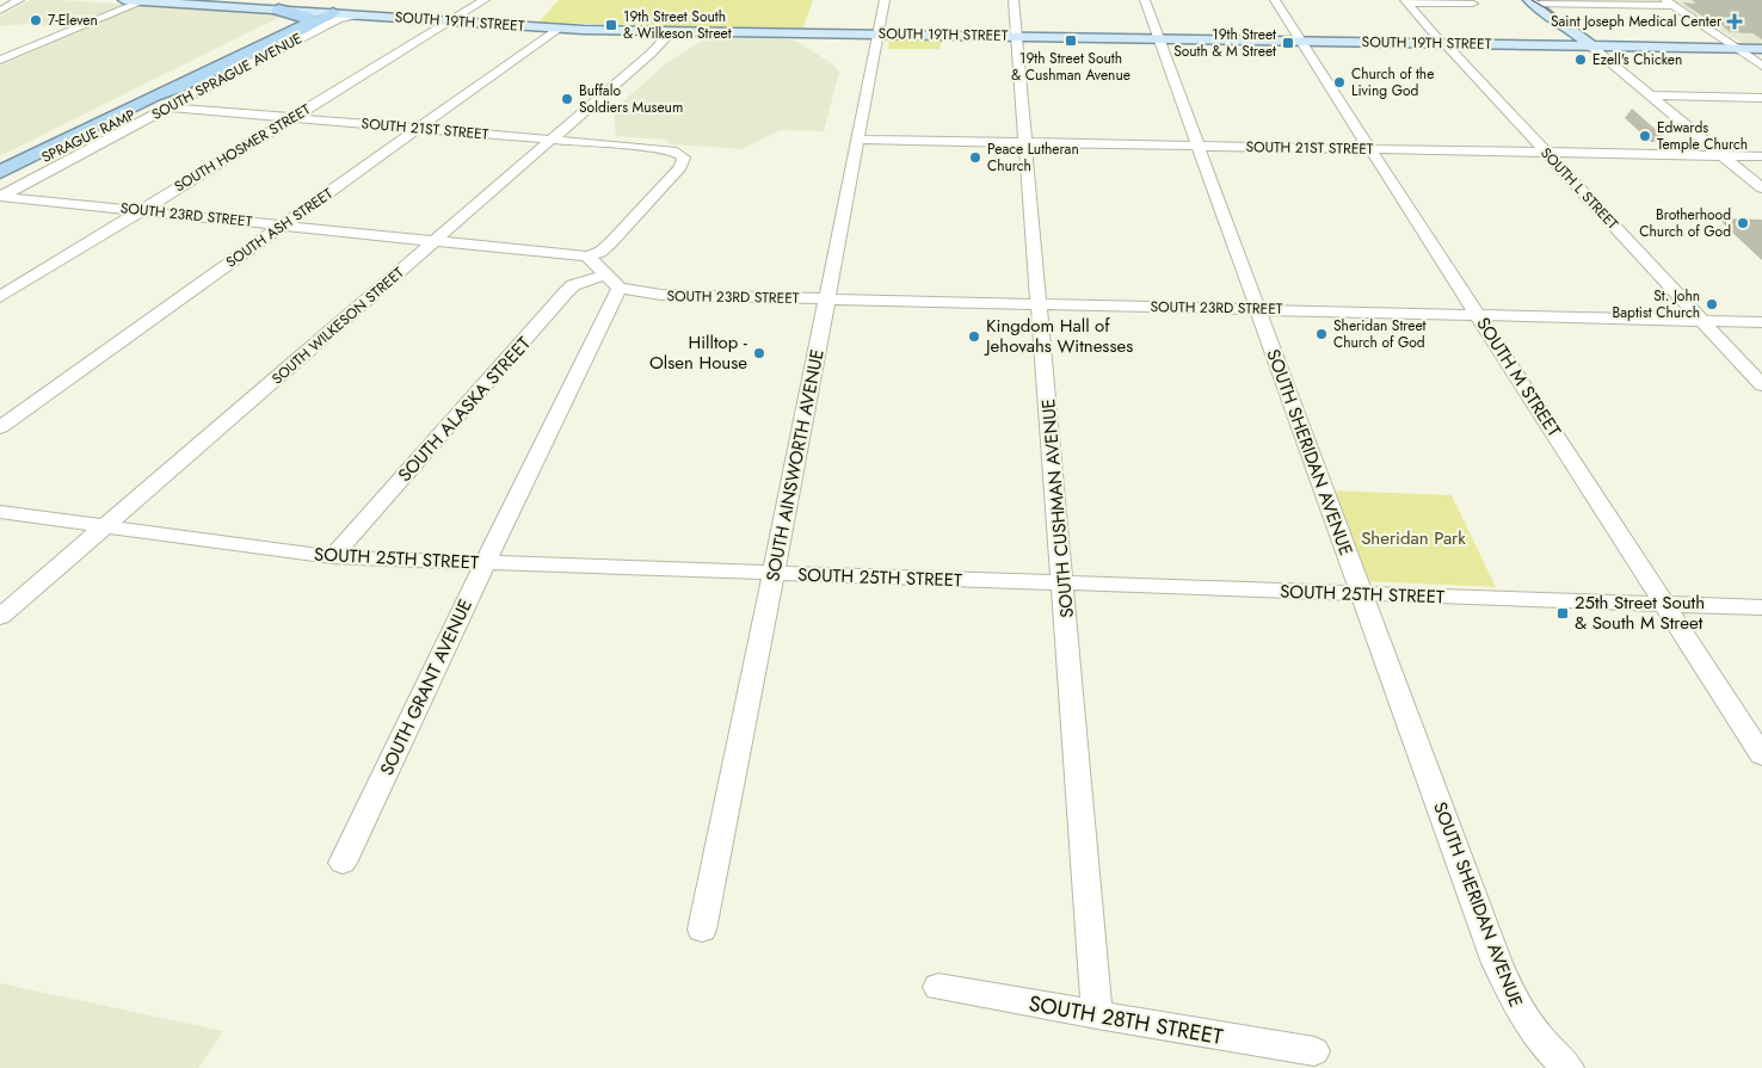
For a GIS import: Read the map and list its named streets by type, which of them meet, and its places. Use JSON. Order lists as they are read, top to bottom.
{
  "streets": {
    "highway": ["SPRAGUE RAMP"],
    "main road": ["SOUTH 19TH STREET"],
    "street": [
      "SOUTH SPRAGUE AVENUE",
      "SOUTH 21ST STREET",
      "SOUTH HOSMER STREET",
      "SOUTH L STREET",
      "SOUTH 23RD STREET",
      "SOUTH ASH STREET",
      "SOUTH WILKESON STREET",
      "SOUTH M STREET",
      "SOUTH ALASKA STREET",
      "SOUTH SHERIDAN AVENUE",
      "SOUTH AINSWORTH AVENUE",
      "SOUTH CUSHMAN AVENUE",
      "SOUTH 25TH STREET",
      "SOUTH GRANT AVENUE",
      "SOUTH 28TH STREET"
    ]
  },
  "crossings": [
    ["SOUTH 19TH STREET", "SOUTH SPRAGUE AVENUE"],
    ["SOUTH 19TH STREET", "SPRAGUE RAMP"],
    ["SOUTH 19TH STREET", "SOUTH HOSMER STREET"],
    ["SOUTH 19TH STREET", "SOUTH L STREET"],
    ["SOUTH 19TH STREET", "SOUTH ASH STREET"],
    ["SOUTH 19TH STREET", "SOUTH WILKESON STREET"],
    ["SOUTH 19TH STREET", "SOUTH M STREET"],
    ["SOUTH 19TH STREET", "SOUTH SHERIDAN AVENUE"],
    ["SOUTH 19TH STREET", "SOUTH AINSWORTH AVENUE"],
    ["SOUTH 19TH STREET", "SOUTH CUSHMAN AVENUE"],
    ["SOUTH SPRAGUE AVENUE", "SOUTH 21ST STREET"],
    ["SOUTH SPRAGUE AVENUE", "SOUTH 23RD STREET"],
    ["SOUTH 21ST STREET", "SOUTH HOSMER STREET"],
    ["SOUTH 21ST STREET", "SOUTH L STREET"],
    ["SOUTH 21ST STREET", "SOUTH 23RD STREET"],
    ["SOUTH 21ST STREET", "SOUTH ASH STREET"],
    ["SOUTH 21ST STREET", "SOUTH WILKESON STREET"],
    ["SOUTH 21ST STREET", "SOUTH M STREET"],
    ["SOUTH 21ST STREET", "SOUTH SHERIDAN AVENUE"],
    ["SOUTH 21ST STREET", "SOUTH AINSWORTH AVENUE"],
    ["SOUTH 21ST STREET", "SOUTH CUSHMAN AVENUE"],
    ["SOUTH HOSMER STREET", "SOUTH 23RD STREET"],
    ["SOUTH L STREET", "SOUTH 23RD STREET"],
    ["SOUTH 23RD STREET", "SOUTH ASH STREET"],
    ["SOUTH 23RD STREET", "SOUTH WILKESON STREET"],
    ["SOUTH 23RD STREET", "SOUTH M STREET"],
    ["SOUTH 23RD STREET", "SOUTH ALASKA STREET"],
    ["SOUTH 23RD STREET", "SOUTH SHERIDAN AVENUE"],
    ["SOUTH 23RD STREET", "SOUTH AINSWORTH AVENUE"],
    ["SOUTH 23RD STREET", "SOUTH CUSHMAN AVENUE"],
    ["SOUTH 23RD STREET", "SOUTH GRANT AVENUE"],
    ["SOUTH WILKESON STREET", "SOUTH 25TH STREET"],
    ["SOUTH M STREET", "SOUTH 25TH STREET"],
    ["SOUTH ALASKA STREET", "SOUTH 25TH STREET"],
    ["SOUTH ALASKA STREET", "SOUTH GRANT AVENUE"],
    ["SOUTH SHERIDAN AVENUE", "SOUTH 25TH STREET"],
    ["SOUTH AINSWORTH AVENUE", "SOUTH 25TH STREET"],
    ["SOUTH CUSHMAN AVENUE", "SOUTH 25TH STREET"],
    ["SOUTH CUSHMAN AVENUE", "SOUTH 28TH STREET"],
    ["SOUTH 25TH STREET", "SOUTH GRANT AVENUE"]
  ],
  "parks": ["Sheridan Park"],
  "places": {
    "other": [
      "7-Eleven",
      "Ezell's Chicken",
      "Church of the Living God",
      "Buffalo Soldiers Museum",
      "Edwards Temple Church",
      "Peace Lutheran Church",
      "Brotherhood Church of God",
      "St. John Baptist Church",
      "Sheridan Street Church of God",
      "Kingdom Hall of Jehovahs Witnesses",
      "Hilltop - Olsen House"
    ],
    "health": ["Saint Joseph Medical Center"],
    "transit": [
      "19th Street South & Wilkeson Street",
      "19th Street South & Cushman Avenue",
      "19th Street South & M Street",
      "25th Street South & South M Street"
    ]
  }
}
